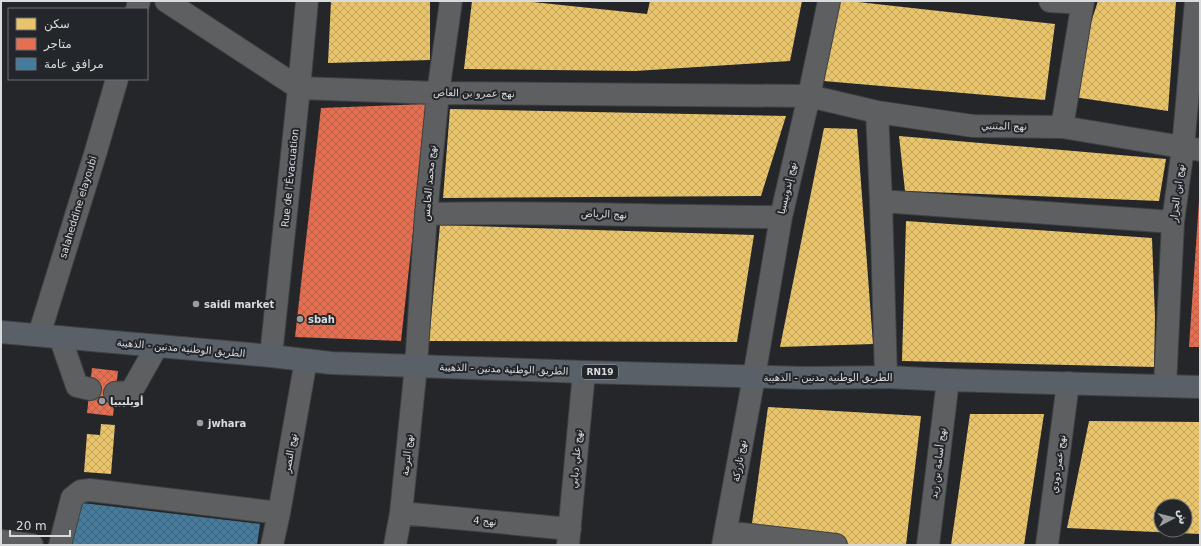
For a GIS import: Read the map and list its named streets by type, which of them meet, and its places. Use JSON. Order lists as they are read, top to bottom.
{
  "streets": {
    "main road": ["الطريق الوطنية مدنين - الذهيبة", "RN19"],
    "street": [
      "نهج عمرو بن العاص",
      "نهج المتنبي",
      "Rue de l'Évacuation",
      "نهج محمد الخامس",
      "نهج إندونيسيا",
      "نهج ابن الجزار",
      "salaheddine elayoubi",
      "نهج الرياض",
      "نهج النصر",
      "نهج البرمة",
      "نهج علي دبابي",
      "نهج تازركة",
      "نهج أسامة بن زيد",
      "نهج عمر دودي",
      "نهج 4"
    ]
  },
  "crossings": [
    ["نهج عمرو بن العاص", "نهج المتنبي"],
    ["نهج عمرو بن العاص", "Rue de l'Évacuation"],
    ["نهج عمرو بن العاص", "نهج محمد الخامس"],
    ["نهج عمرو بن العاص", "نهج إندونيسيا"],
    ["نهج المتنبي", "نهج إندونيسيا"],
    ["نهج المتنبي", "نهج ابن الجزار"],
    ["Rue de l'Évacuation", "الطريق الوطنية مدنين - الذهيبة"],
    ["نهج محمد الخامس", "نهج الرياض"],
    ["نهج محمد الخامس", "الطريق الوطنية مدنين - الذهيبة"],
    ["نهج محمد الخامس", "نهج البرمة"],
    ["نهج إندونيسيا", "نهج الرياض"],
    ["نهج إندونيسيا", "الطريق الوطنية مدنين - الذهيبة"],
    ["نهج إندونيسيا", "نهج تازركة"],
    ["نهج ابن الجزار", "الطريق الوطنية مدنين - الذهيبة"],
    ["salaheddine elayoubi", "الطريق الوطنية مدنين - الذهيبة"],
    ["الطريق الوطنية مدنين - الذهيبة", "نهج النصر"],
    ["الطريق الوطنية مدنين - الذهيبة", "نهج البرمة"],
    ["الطريق الوطنية مدنين - الذهيبة", "نهج علي دبابي"],
    ["الطريق الوطنية مدنين - الذهيبة", "نهج تازركة"],
    ["الطريق الوطنية مدنين - الذهيبة", "نهج أسامة بن زيد"],
    ["الطريق الوطنية مدنين - الذهيبة", "نهج عمر دودي"],
    ["نهج البرمة", "نهج 4"],
    ["نهج علي دبابي", "نهج 4"]
  ],
  "places": [
    "saidi market",
    "sbah",
    "أويليبيا",
    "jwhara"
  ],
  "legend": ["سكن", "متاجر", "مرافق عامة"],
  "scale_bar": "20 m",
  "north": "right"
}
